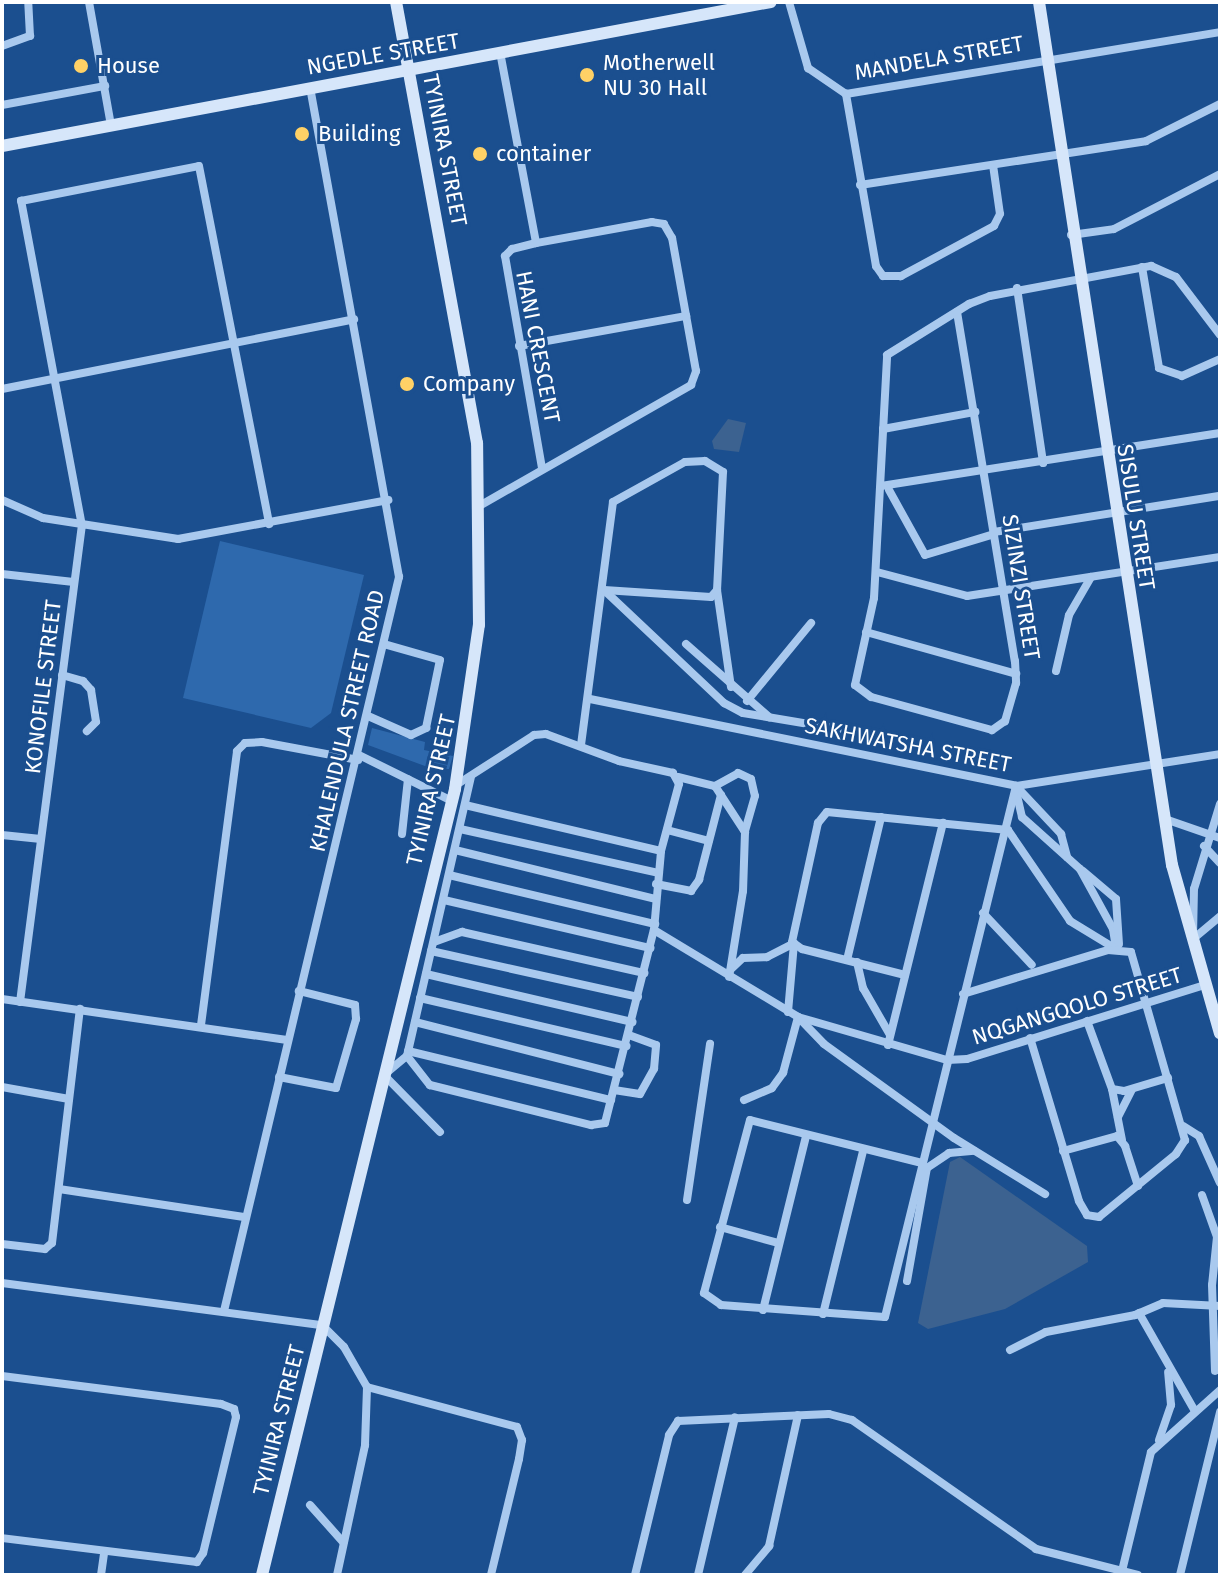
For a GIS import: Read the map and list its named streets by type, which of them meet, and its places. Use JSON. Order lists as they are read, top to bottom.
{
  "streets": {
    "street": [
      "NGEDLE STREET",
      "MANDELA STREET",
      "TYINIRA STREET",
      "HANI CRESCENT",
      "SISULU STREET",
      "SIZINZI STREET",
      "KONOFILE STREET",
      "KHALENDULA STREET ROAD",
      "SAKHWATSHA STREET",
      "NQGANGQOLO STREET"
    ]
  },
  "crossings": [
    ["NGEDLE STREET", "TYINIRA STREET"],
    ["NGEDLE STREET", "KHALENDULA STREET ROAD"],
    ["MANDELA STREET", "SISULU STREET"],
    ["TYINIRA STREET", "HANI CRESCENT"],
    ["SISULU STREET", "SIZINZI STREET"],
    ["SISULU STREET", "SAKHWATSHA STREET"],
    ["SISULU STREET", "NQGANGQOLO STREET"]
  ],
  "places": [
    "House",
    "Motherwell NU 30 Hall",
    "Building",
    "container",
    "Company"
  ]
}
